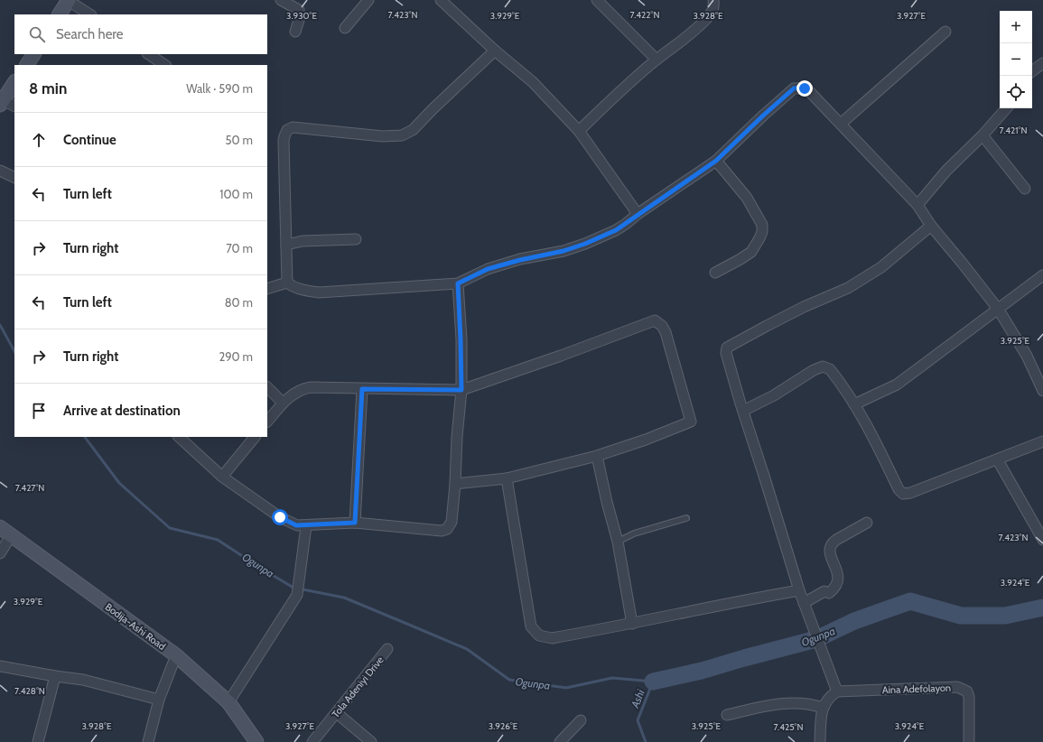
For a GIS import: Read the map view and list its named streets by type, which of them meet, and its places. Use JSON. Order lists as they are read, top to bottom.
{
  "streets": {
    "street": ["Bodija-Ashi Road", "Tola Adeniyi Drive", "Aina Adefolayon"]
  },
  "water": ["Ogunpa", "Ashi"],
  "page": {
    "map_buttons": ["+", "−"],
    "search": "Search here",
    "heading": ["8 min", "Walk · 590 m"],
    "list": [
      ["Continue", "50 m"],
      ["Turn left", "100 m"],
      ["Turn right", "70 m"],
      ["Turn left", "80 m"],
      ["Turn right", "290 m"],
      "Arrive at destination"
    ]
  },
  "coordinates": [
    "7.423°N",
    "7.422°N",
    "3.930°E",
    "3.929°E",
    "3.928°E",
    "3.927°E",
    "7.421°N",
    "3.925°E",
    "7.427°N",
    "3.924°E",
    "7.428°N",
    "3.926°E",
    "7.425°N"
  ]
}
